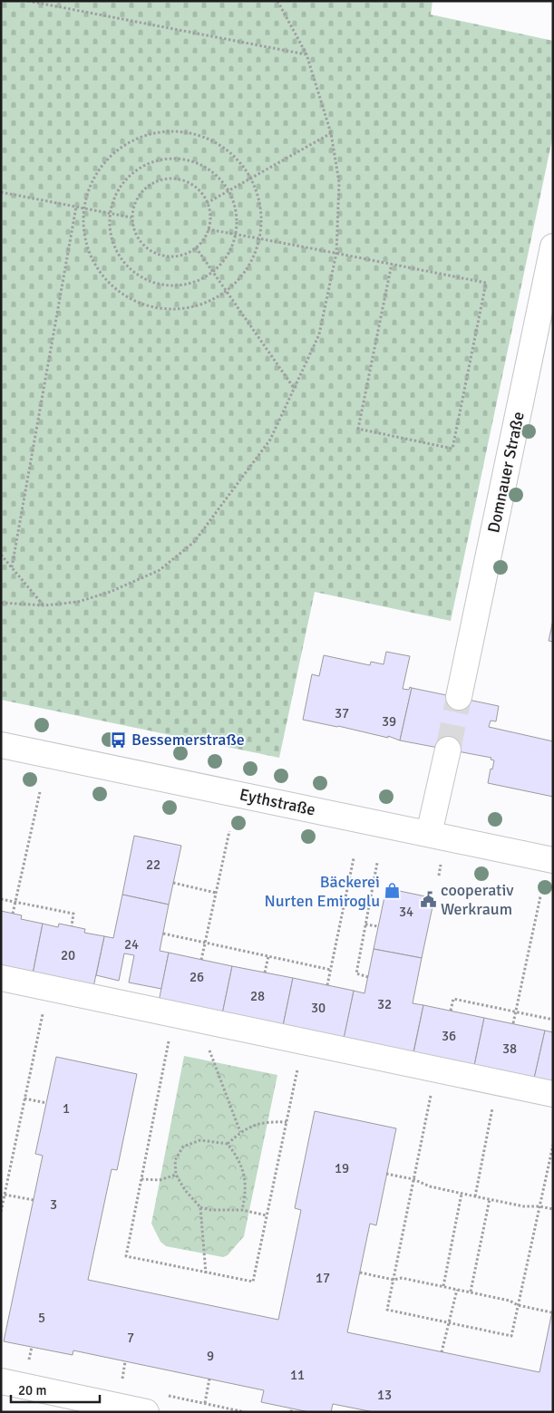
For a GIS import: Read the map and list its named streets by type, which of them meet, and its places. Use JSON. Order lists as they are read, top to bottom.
{
  "streets": {
    "street": ["Domnauer Straße", "Eythstraße"]
  },
  "places": {
    "bus stop": ["Bessemerstraße"],
    "shop": ["Bäckerei Nurten Emiroglu"],
    "public building": ["cooperativ Werkraum"]
  },
  "house_numbers": [
    "37",
    "39",
    "22",
    "34",
    "24",
    "20",
    "26",
    "28",
    "32",
    "30",
    "36",
    "38",
    "1",
    "19",
    "3",
    "17",
    "5",
    "7",
    "9",
    "11",
    "13"
  ],
  "scale_bar": "20 m"
}
